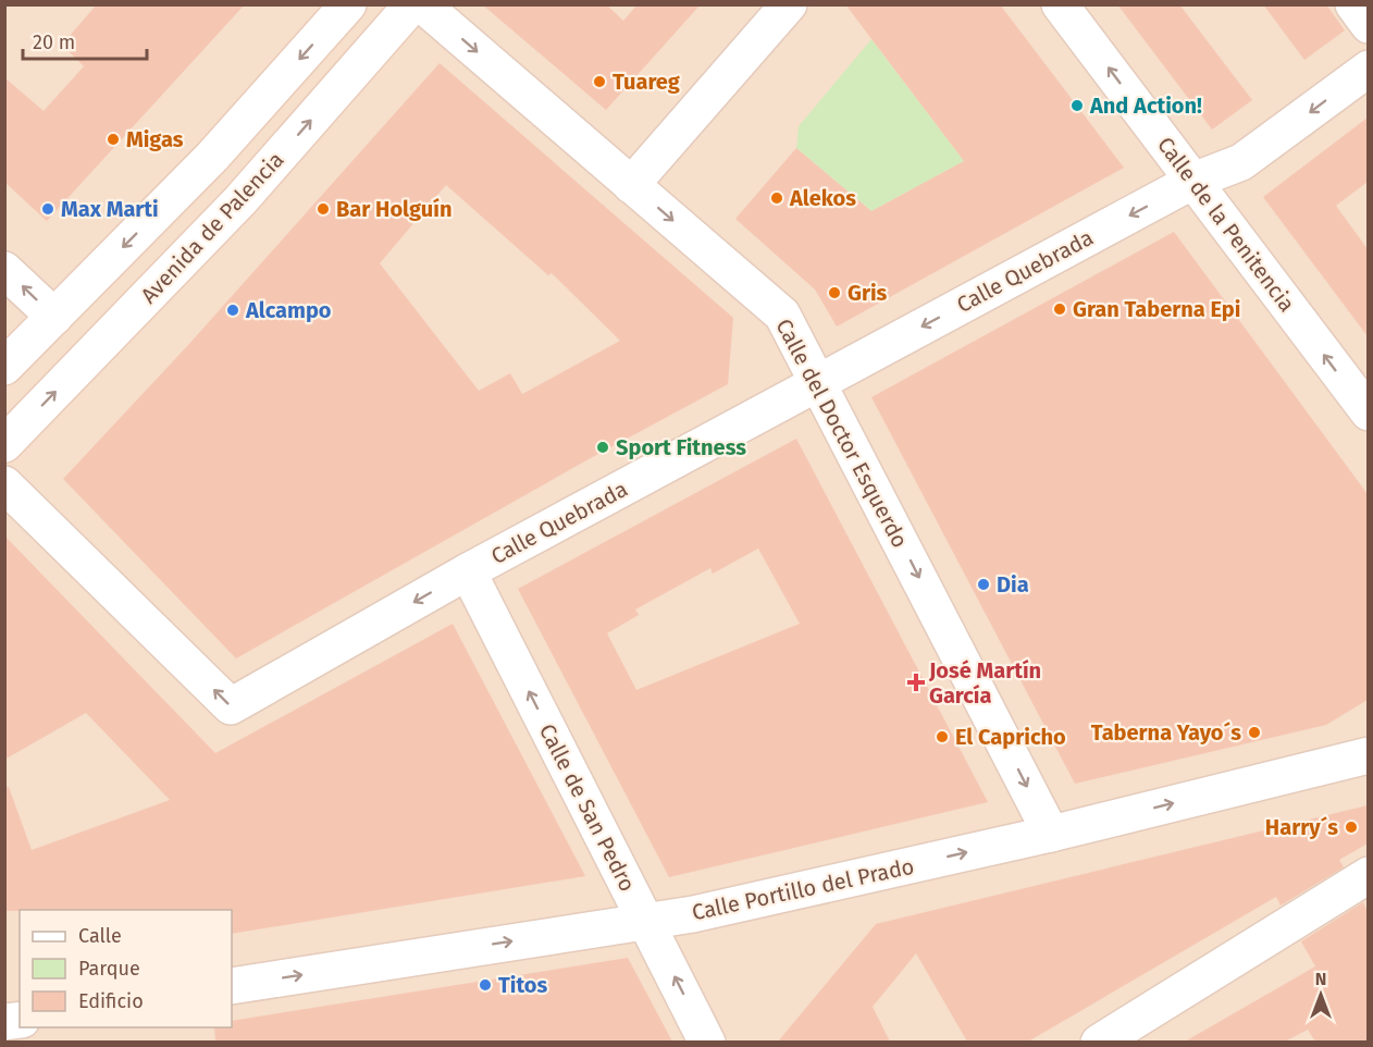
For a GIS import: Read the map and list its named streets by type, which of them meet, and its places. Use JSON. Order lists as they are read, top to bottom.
{
  "streets": {
    "street": [
      "Calle de la Penitencia",
      "Avenida de Palencia",
      "Calle Quebrada",
      "Calle del Doctor Esquerdo",
      "Calle de San Pedro",
      "Calle Portillo del Prado"
    ]
  },
  "crossings": [
    ["Calle de la Penitencia", "Calle Quebrada"],
    ["Calle Quebrada", "Calle del Doctor Esquerdo"],
    ["Calle Quebrada", "Calle de San Pedro"],
    ["Calle del Doctor Esquerdo", "Calle Portillo del Prado"],
    ["Calle de San Pedro", "Calle Portillo del Prado"]
  ],
  "one_way": [
    "Calle de la Penitencia",
    "Calle Quebrada",
    "Calle del Doctor Esquerdo",
    "Calle de San Pedro",
    "Calle Portillo del Prado"
  ],
  "places": {
    "other": [
      "Tuareg",
      "And Action!",
      "Migas",
      "Alekos",
      "Max Marti",
      "Bar Holguín",
      "Gris",
      "Gran Taberna Epi",
      "Alcampo",
      "Sport Fitness",
      "Dia",
      "Taberna Yayo´s",
      "El Capricho",
      "Harry´s",
      "Titos"
    ],
    "health": ["José Martín García"]
  },
  "legend": ["Calle", "Parque", "Edificio"],
  "scale_bar": "20 m",
  "north": "top"
}
